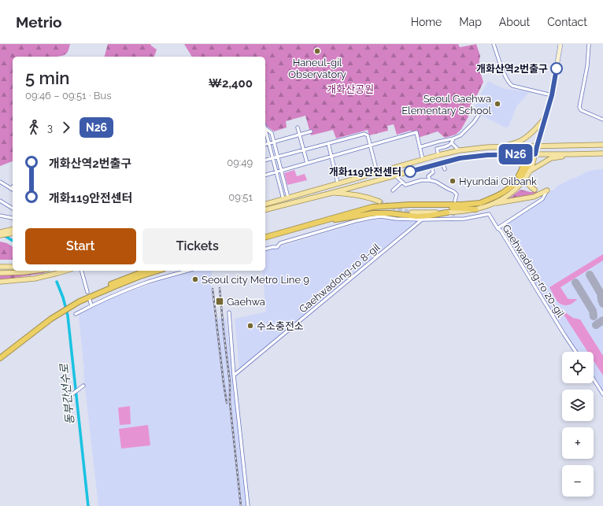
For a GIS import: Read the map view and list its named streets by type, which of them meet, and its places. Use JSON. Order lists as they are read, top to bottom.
{
  "streets": {
    "street": ["Gaehwadong-ro 20-gil", "Gaehwadong-ro 8-gil"]
  },
  "crossings": [
    ["Gaehwadong-ro 20-gil", "Gaehwadong-ro 8-gil"]
  ],
  "water": ["동부간선수로"],
  "parks": ["개화산공원"],
  "places": {
    "other": [
      "Haneul-gil Observatory",
      "개화산역2번출구",
      "Seoul Gaehwa Elementary School",
      "개화119안전센터",
      "Hyundai Oilbank",
      "Seoul city Metro Line 9",
      "수소충전소"
    ],
    "transit": ["Gaehwa"]
  },
  "lines": ["bus line N26"],
  "page": {
    "header": "Metrio",
    "nav": [
      "Home",
      "Map",
      "About",
      "Contact"
    ],
    "on_map": "N26",
    "heading": ["5 min", "09:46 – 09:51 · Bus", "₩2,400"],
    "legs": ["3", "N26"],
    "list": [
      {
        "name": "개화산역2번출구",
        "value": "09:49"
      },
      {
        "name": "개화119안전센터",
        "value": "09:51"
      }
    ],
    "buttons": ["Start", "Tickets"],
    "map_buttons": ["+", "−"]
  }
}
